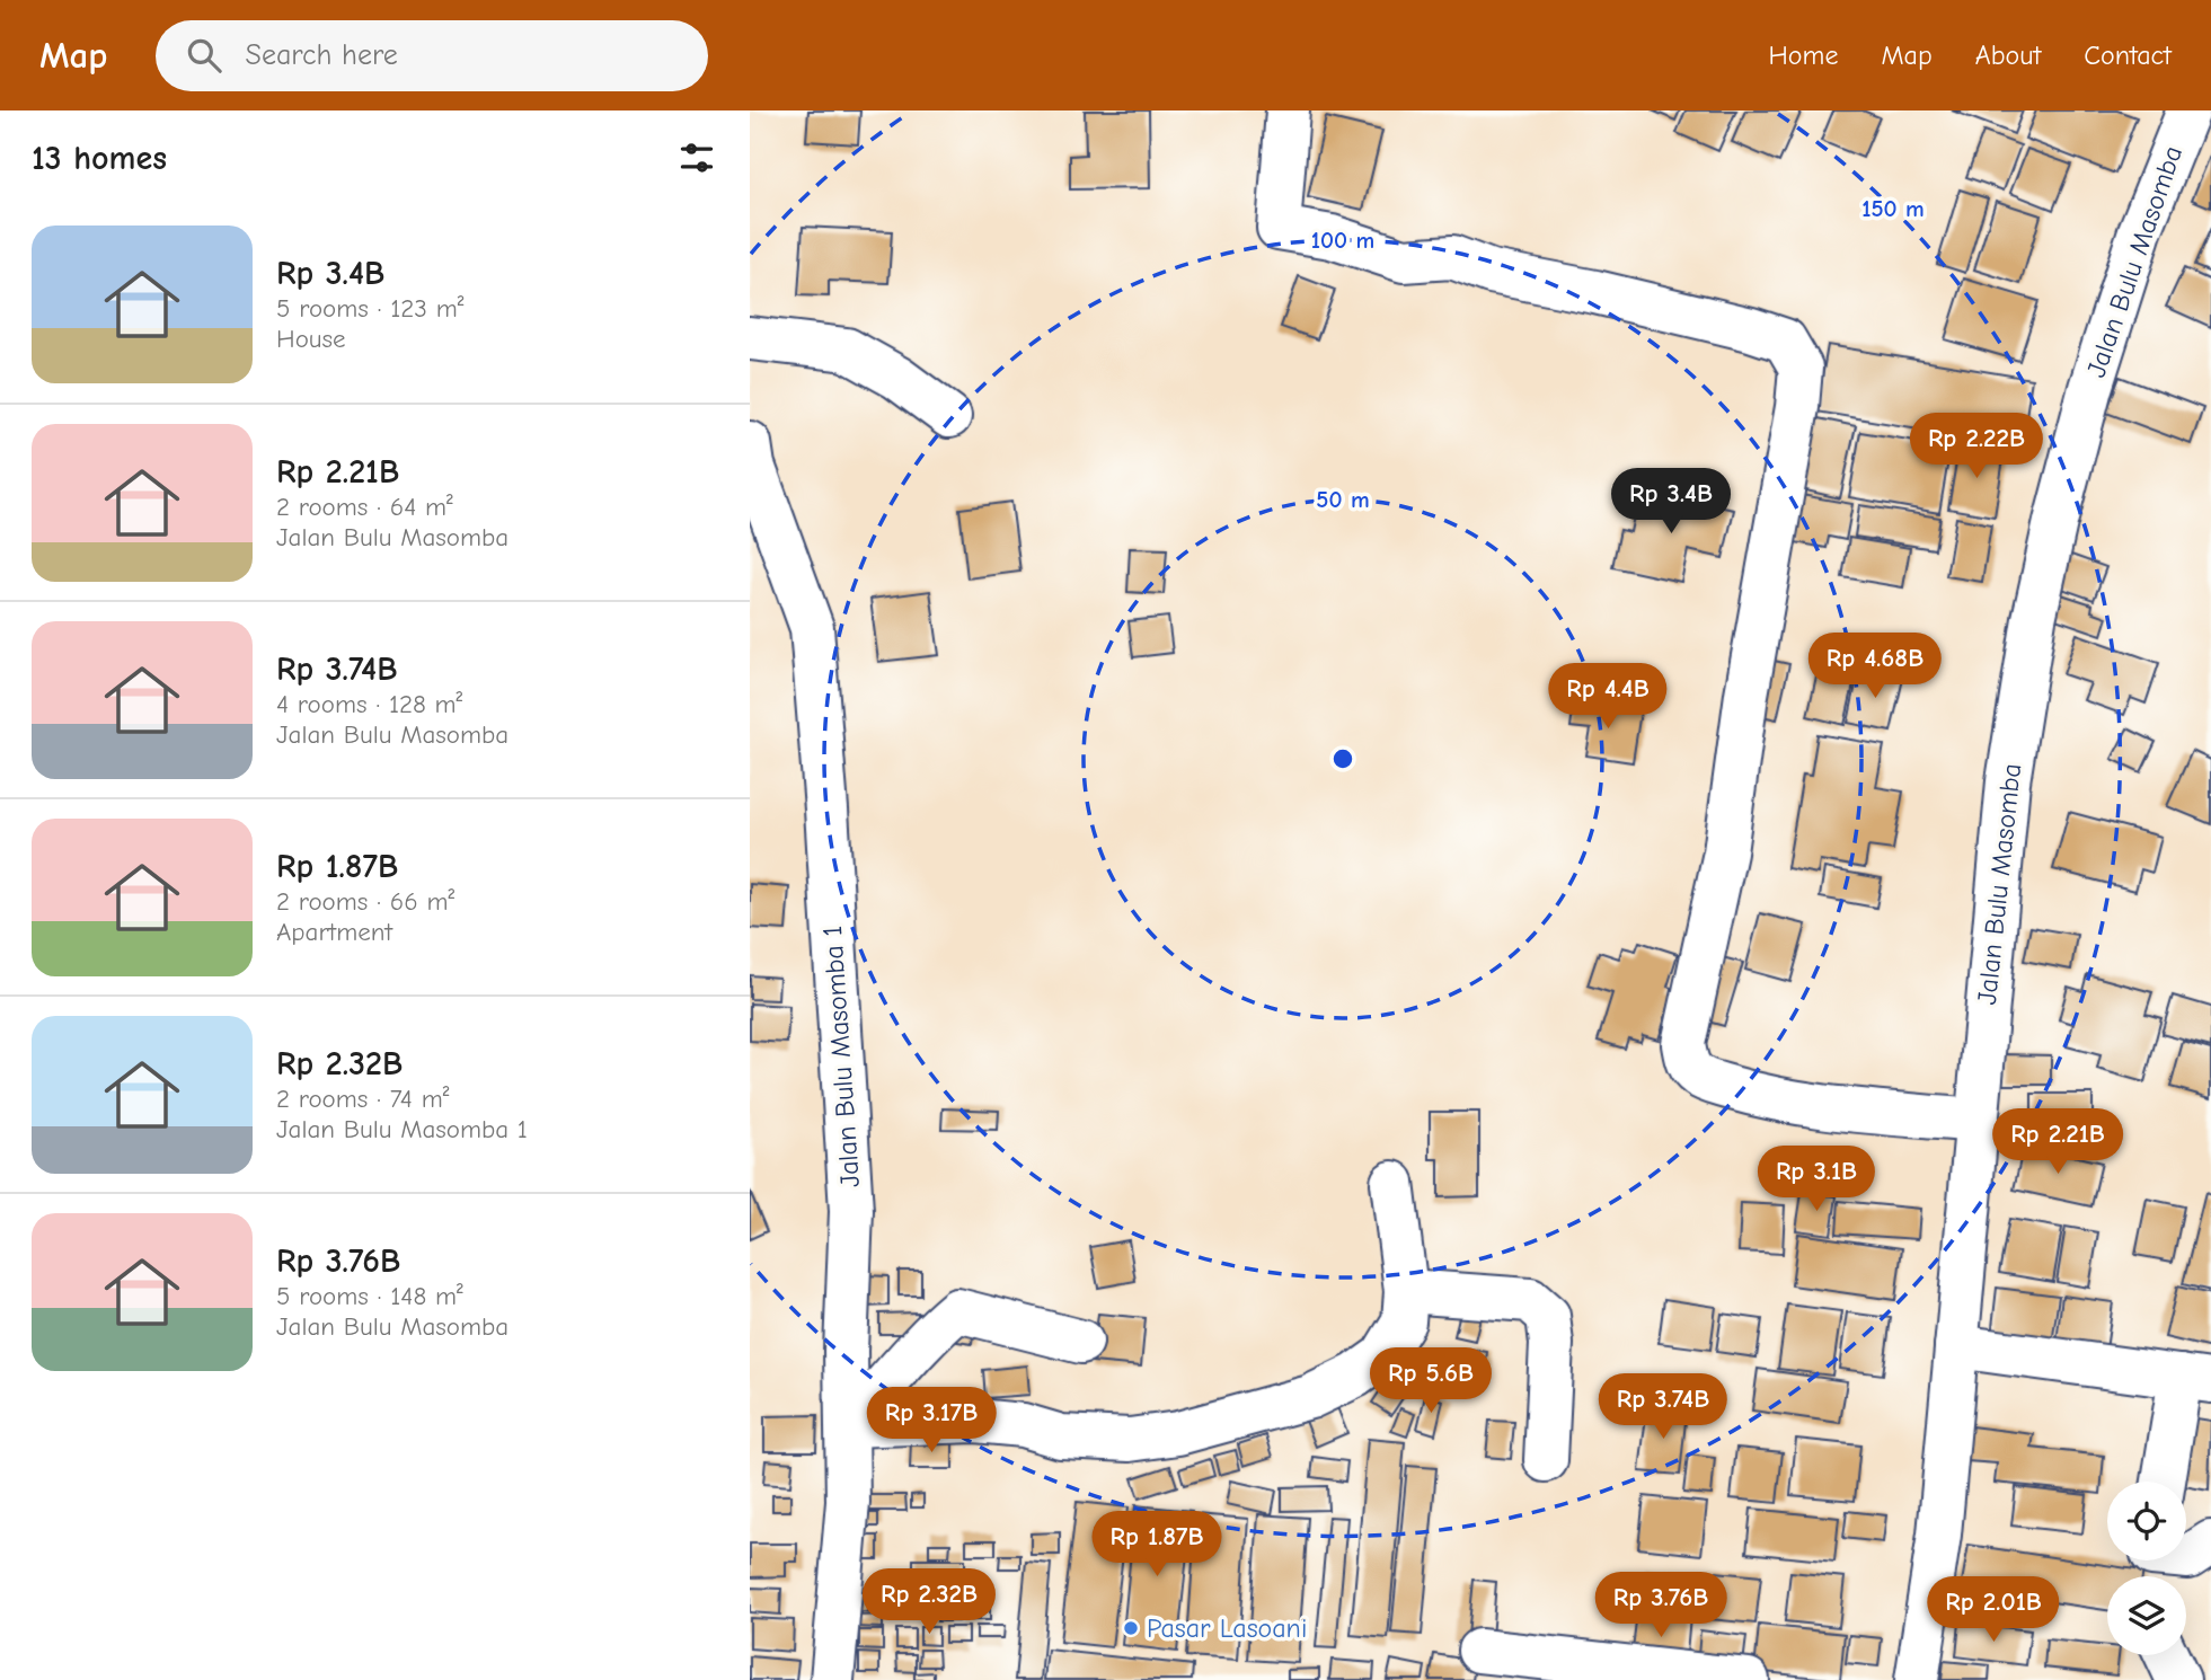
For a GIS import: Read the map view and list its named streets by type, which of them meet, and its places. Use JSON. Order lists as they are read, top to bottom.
{
  "streets": {
    "street": ["Jalan Bulu Masomba", "Jalan Bulu Masomba 1"]
  },
  "places": ["Pasar Lasoani"],
  "page": {
    "header": "Map",
    "search": "Search here",
    "nav": [
      "Home",
      "Map",
      "About",
      "Contact"
    ],
    "heading": "13 homes",
    "list": [
      {
        "name": "Rp 3.4B",
        "note": "5 rooms · 123 m² · House"
      },
      {
        "name": "Rp 2.21B",
        "note": "2 rooms · 64 m² · Jalan Bulu Masomba"
      },
      {
        "name": "Rp 3.74B",
        "note": "4 rooms · 128 m² · Jalan Bulu Masomba"
      },
      {
        "name": "Rp 1.87B",
        "note": "2 rooms · 66 m² · Apartment"
      },
      {
        "name": "Rp 2.32B",
        "note": "2 rooms · 74 m² · Jalan Bulu Masomba 1"
      },
      {
        "name": "Rp 3.76B",
        "note": "5 rooms · 148 m² · Jalan Bulu Masomba"
      }
    ],
    "price": [
      "Rp 2.22B",
      "Rp 3.4B",
      "Rp 4.68B",
      "Rp 4.4B",
      "Rp 2.21B",
      "Rp 3.1B",
      "Rp 5.6B",
      "Rp 3.74B",
      "Rp 3.17B",
      "Rp 1.87B",
      "Rp 2.32B",
      "Rp 3.76B",
      "Rp 2.01B"
    ]
  },
  "rings": ["150 m", "100 m", "50 m"]
}
